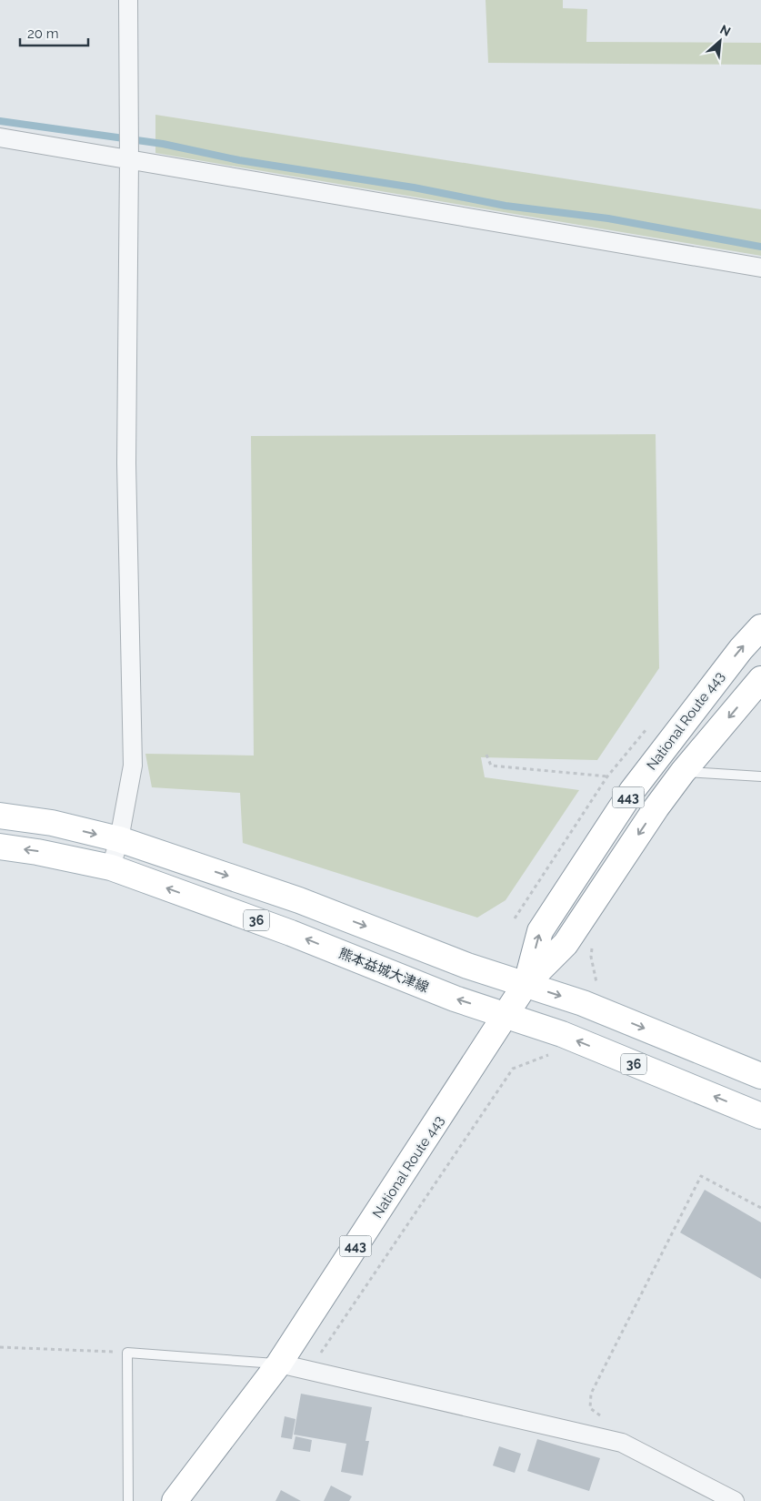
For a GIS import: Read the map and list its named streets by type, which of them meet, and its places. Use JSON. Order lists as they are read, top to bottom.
{
  "streets": {
    "main road": [
      "National Route 443",
      "443",
      "36",
      "熊本益城大津線"
    ]
  },
  "crossings": [
    ["National Route 443", "36"],
    ["National Route 443", "熊本益城大津線"]
  ],
  "scale_bar": "20 m",
  "north": "top right"
}
